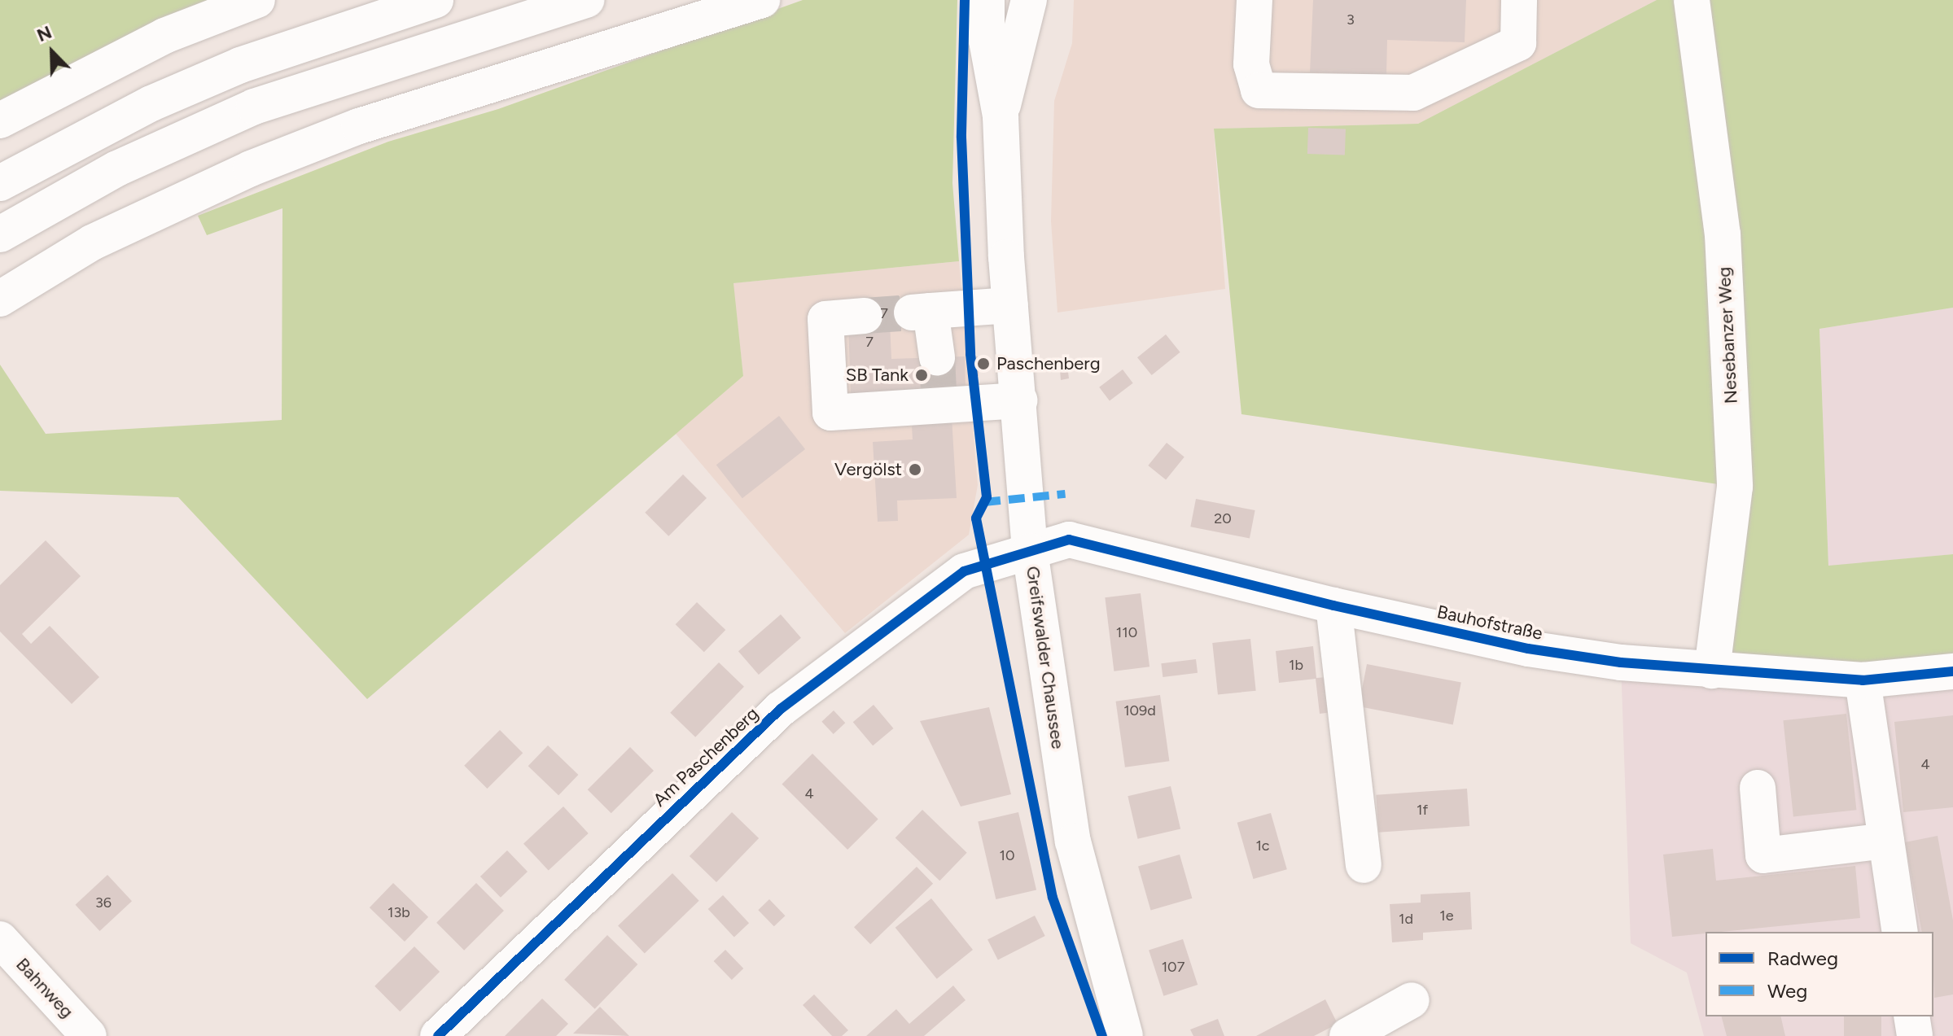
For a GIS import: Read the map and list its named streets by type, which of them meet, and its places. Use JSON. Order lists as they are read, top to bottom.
{
  "streets": {
    "main road": [
      "Nesebanzer Weg",
      "Bauhofstraße",
      "Greifswalder Chaussee",
      "Am Paschenberg",
      "Bahnweg"
    ]
  },
  "crossings": [
    ["Nesebanzer Weg", "Bauhofstraße"],
    ["Bauhofstraße", "Greifswalder Chaussee"],
    ["Bauhofstraße", "Am Paschenberg"],
    ["Greifswalder Chaussee", "Am Paschenberg"]
  ],
  "places": ["Paschenberg", "SB Tank", "Vergölst"],
  "house_numbers": [
    "3",
    "7",
    "7",
    "20",
    "110",
    "1b",
    "109d",
    "4",
    "4",
    "1f",
    "1c",
    "10",
    "36",
    "13b",
    "1e",
    "1d",
    "107"
  ],
  "legend": ["Radweg", "Weg"],
  "north": "top left"
}
